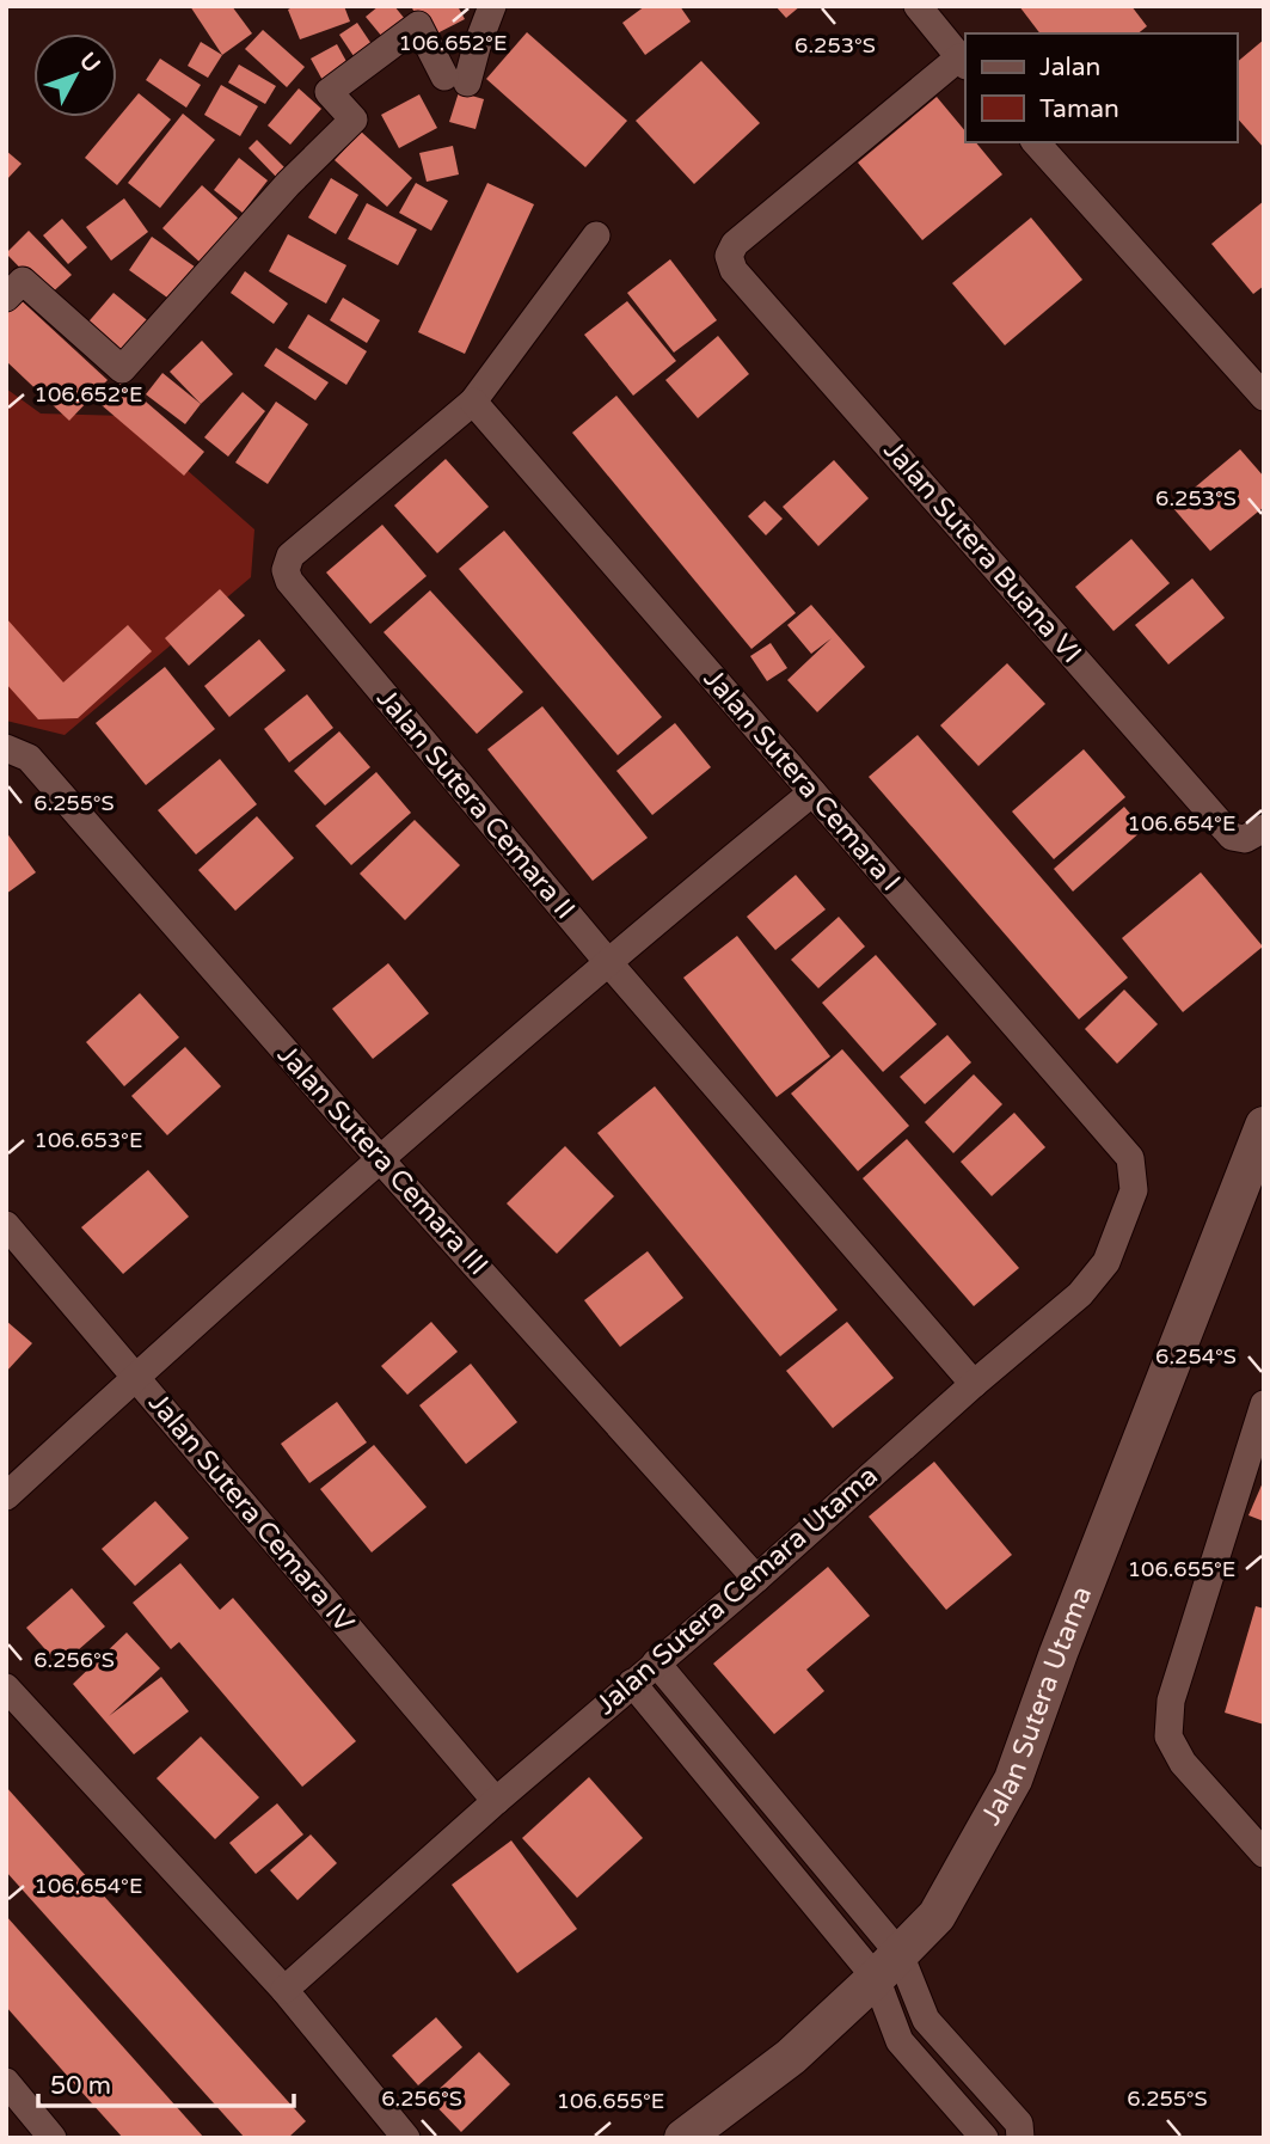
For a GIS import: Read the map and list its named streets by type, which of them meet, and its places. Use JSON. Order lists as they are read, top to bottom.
{
  "streets": {
    "street": [
      "Jalan Sutera Buana VI",
      "Jalan Sutera Cemara I",
      "Jalan Sutera Cemara II",
      "Jalan Sutera Cemara III",
      "Jalan Sutera Cemara IV",
      "Jalan Sutera Cemara Utama",
      "Jalan Sutera Utama"
    ]
  },
  "crossings": [
    ["Jalan Sutera Cemara I", "Jalan Sutera Cemara II"],
    ["Jalan Sutera Cemara I", "Jalan Sutera Cemara Utama"],
    ["Jalan Sutera Cemara II", "Jalan Sutera Cemara Utama"],
    ["Jalan Sutera Cemara III", "Jalan Sutera Cemara Utama"],
    ["Jalan Sutera Cemara IV", "Jalan Sutera Cemara Utama"]
  ],
  "legend": ["Jalan", "Taman"],
  "scale_bar": "50 m",
  "north": "top right",
  "coordinates": [
    "106.652°E",
    "6.253°S",
    "6.255°S",
    "106.654°E",
    "106.653°E",
    "6.254°S",
    "106.655°E",
    "6.256°S"
  ]
}
